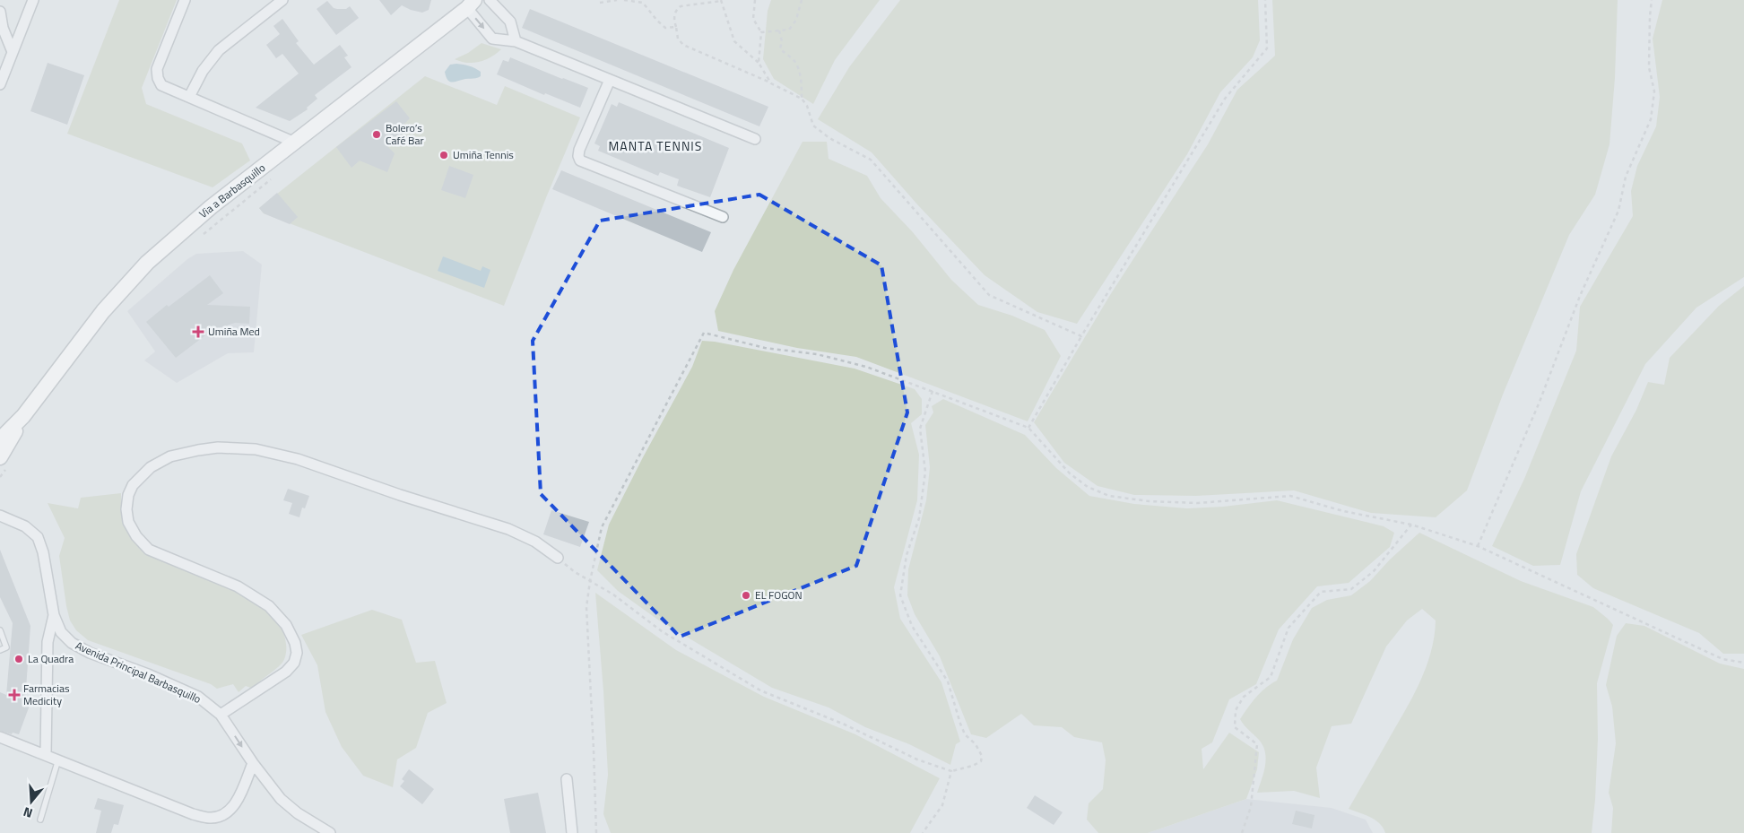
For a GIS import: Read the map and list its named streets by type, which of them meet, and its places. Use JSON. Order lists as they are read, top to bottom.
{
  "streets": {
    "main road": ["Via a Barbasquillo"],
    "street": ["Avenida Principal Barbasquillo"]
  },
  "districts": ["MANTA TENNIS"],
  "places": {
    "other": [
      "Bolero’s Café Bar",
      "Umiña Tennis",
      "EL FOGON",
      "La Quadra"
    ],
    "health": ["Umiña Med", "Farmacias Medicity"]
  },
  "north": "bottom"
}
